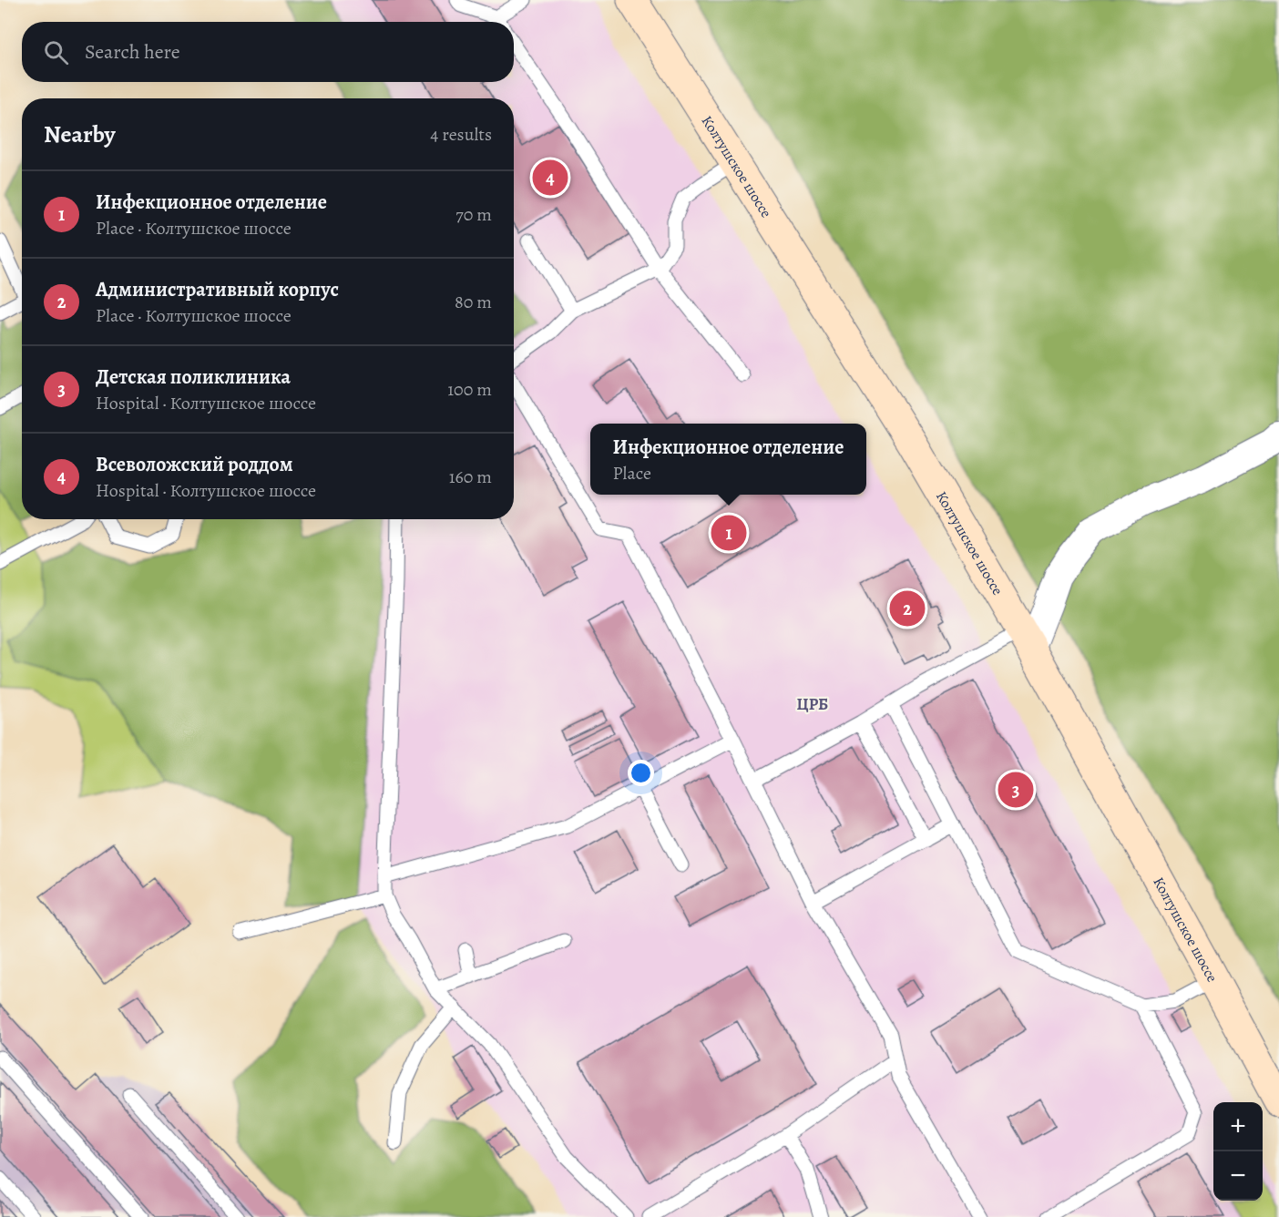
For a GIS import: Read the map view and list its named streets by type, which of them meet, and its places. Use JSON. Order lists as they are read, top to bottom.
{
  "streets": {
    "street": ["Колтушское шоссе"]
  },
  "districts": ["ЦРБ"],
  "page": {
    "search": "Search here",
    "heading": ["Nearby", "4 results"],
    "pins": [
      "4",
      "1",
      "2",
      "3"
    ],
    "list": [
      {
        "mark": "1",
        "name": "Инфекционное отделение",
        "note": "Place · Колтушское шоссе",
        "value": "70 m"
      },
      {
        "mark": "2",
        "name": "Административный корпус",
        "note": "Place · Колтушское шоссе",
        "value": "80 m"
      },
      {
        "mark": "3",
        "name": "Детская поликлиника",
        "note": "Hospital · Колтушское шоссе",
        "value": "100 m"
      },
      {
        "mark": "4",
        "name": "Всеволожский роддом",
        "note": "Hospital · Колтушское шоссе",
        "value": "160 m"
      }
    ],
    "popup": ["Инфекционное отделение", "Place"],
    "map_buttons": ["+", "−"]
  }
}
